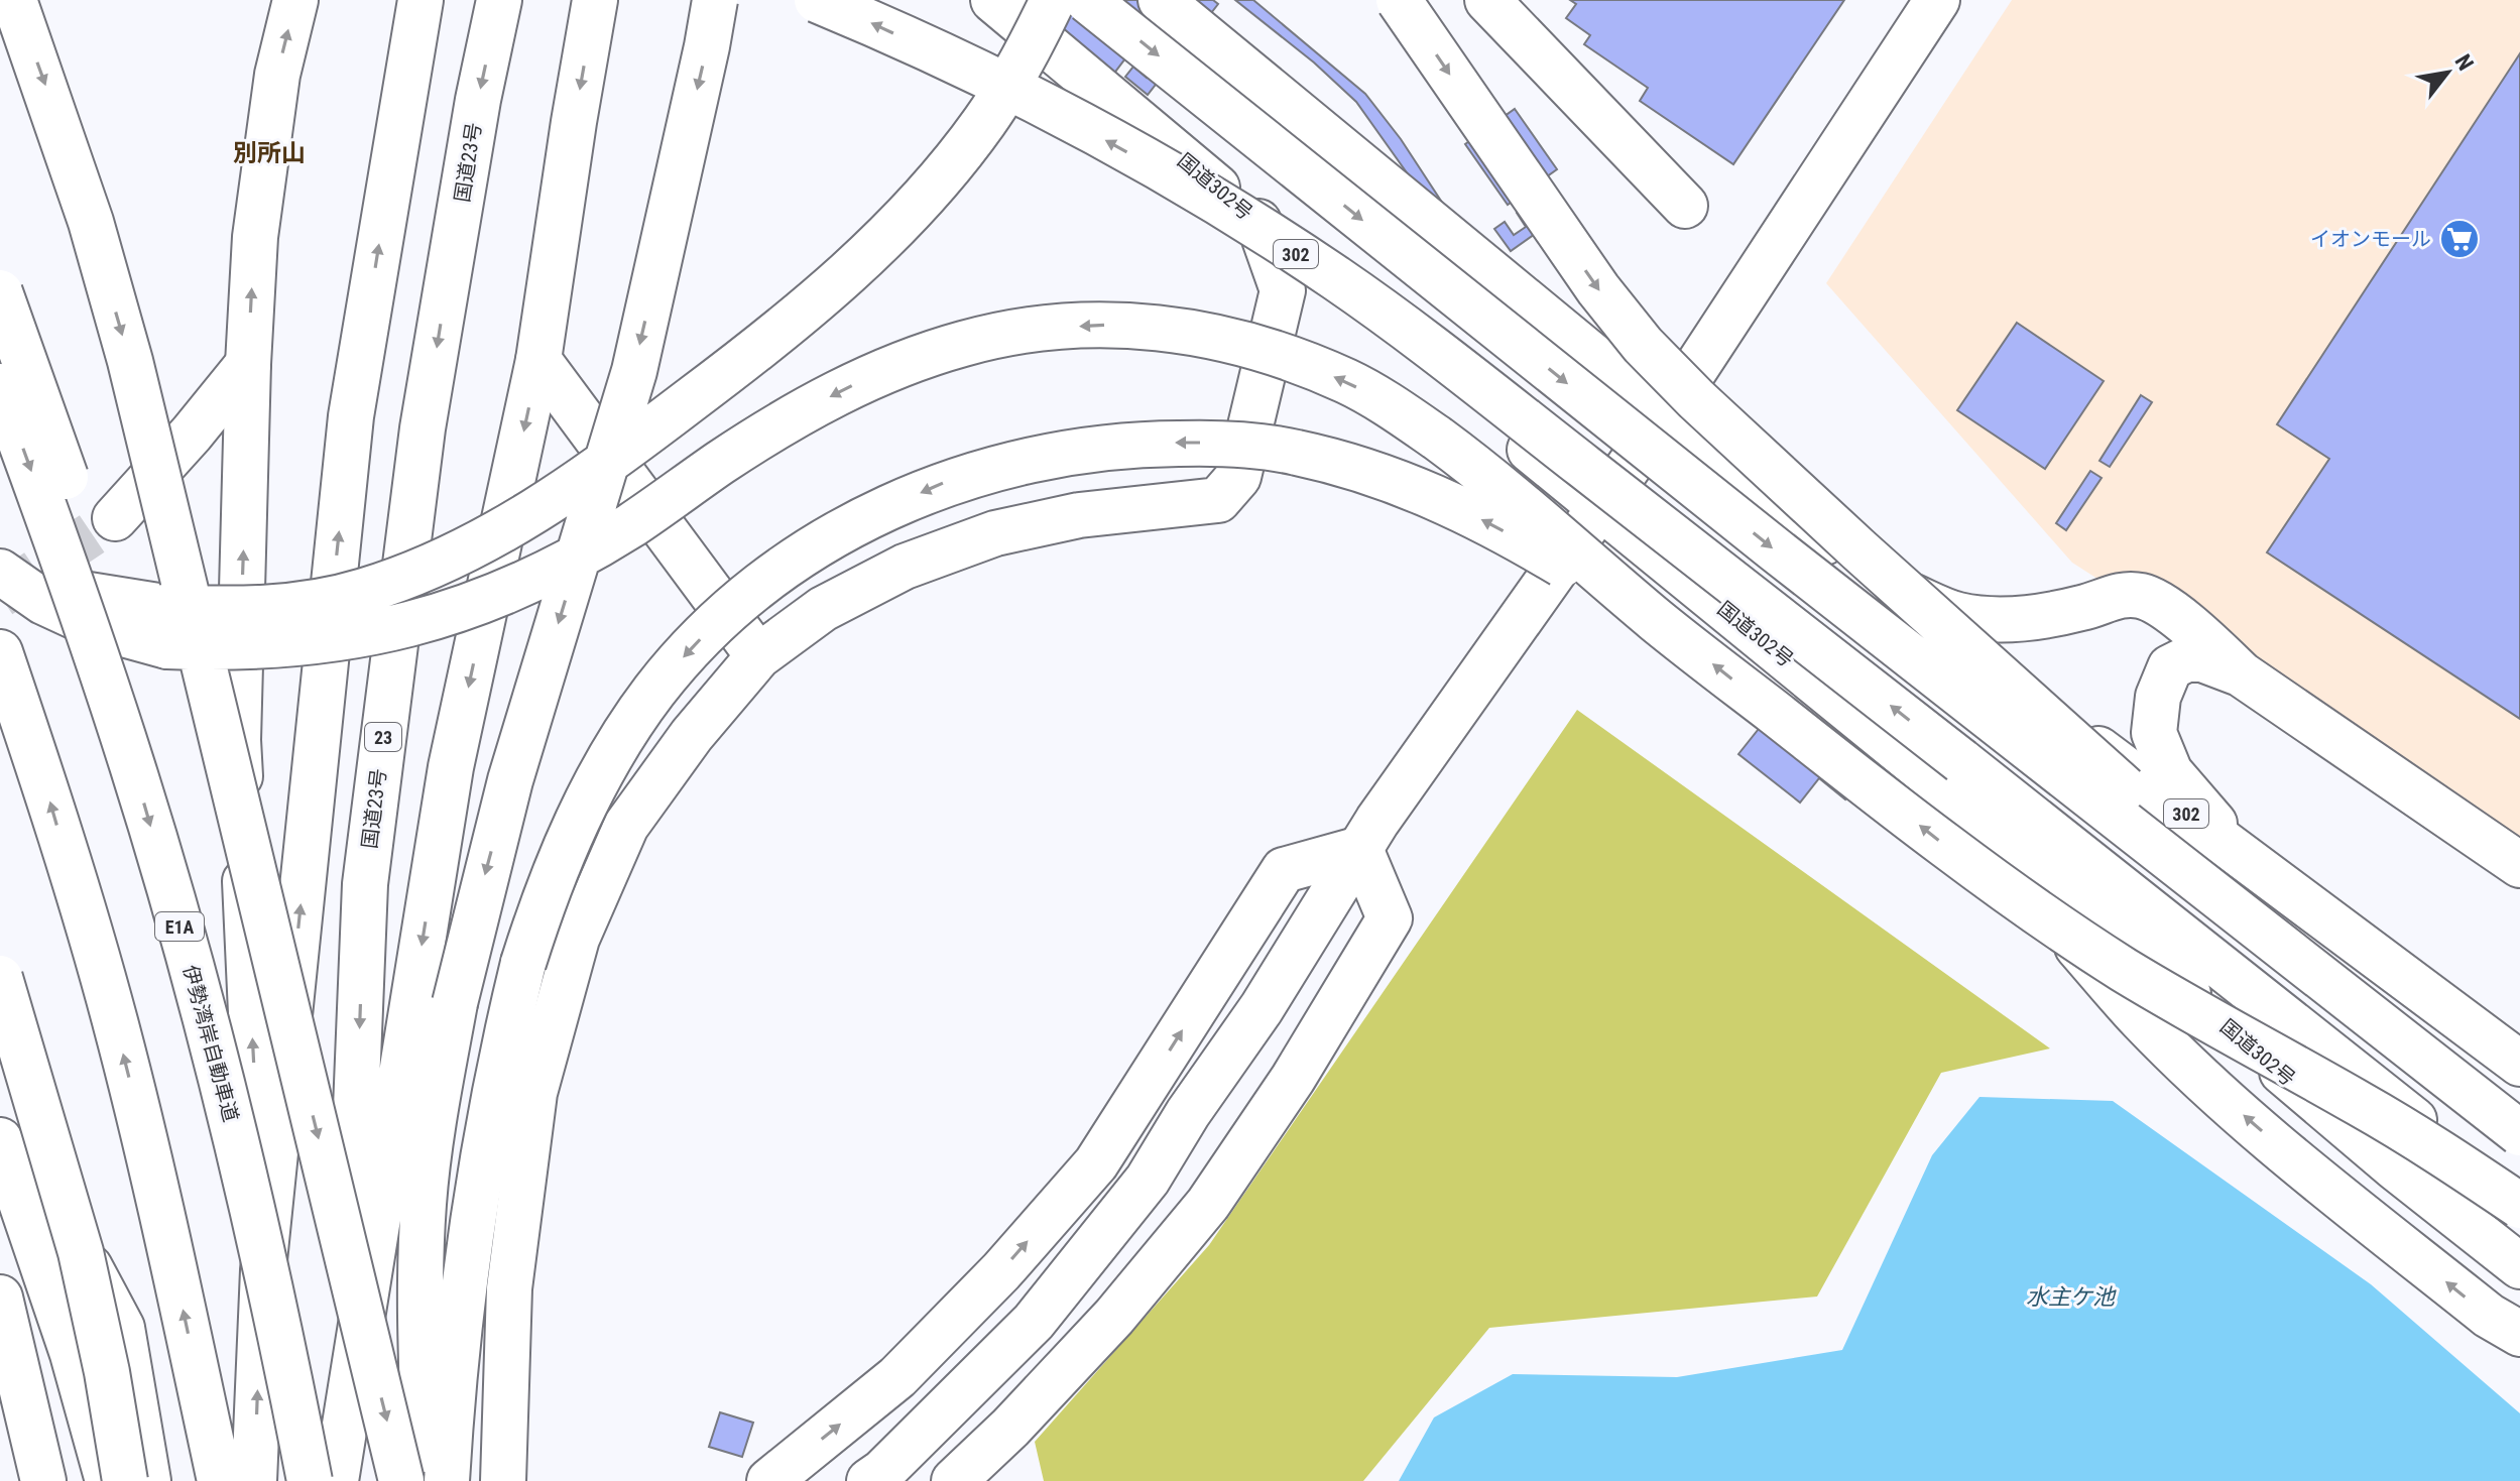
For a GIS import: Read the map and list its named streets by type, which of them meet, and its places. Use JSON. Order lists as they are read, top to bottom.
{
  "streets": {
    "main road": [
      "国道23号",
      "国道302号",
      "302",
      "23",
      "E1A",
      "伊勢湾岸自動車道"
    ]
  },
  "districts": ["別所山"],
  "water": ["水主ケ池"],
  "places": {
    "supermarket": ["イオンモール"]
  },
  "north": "top right"
}
